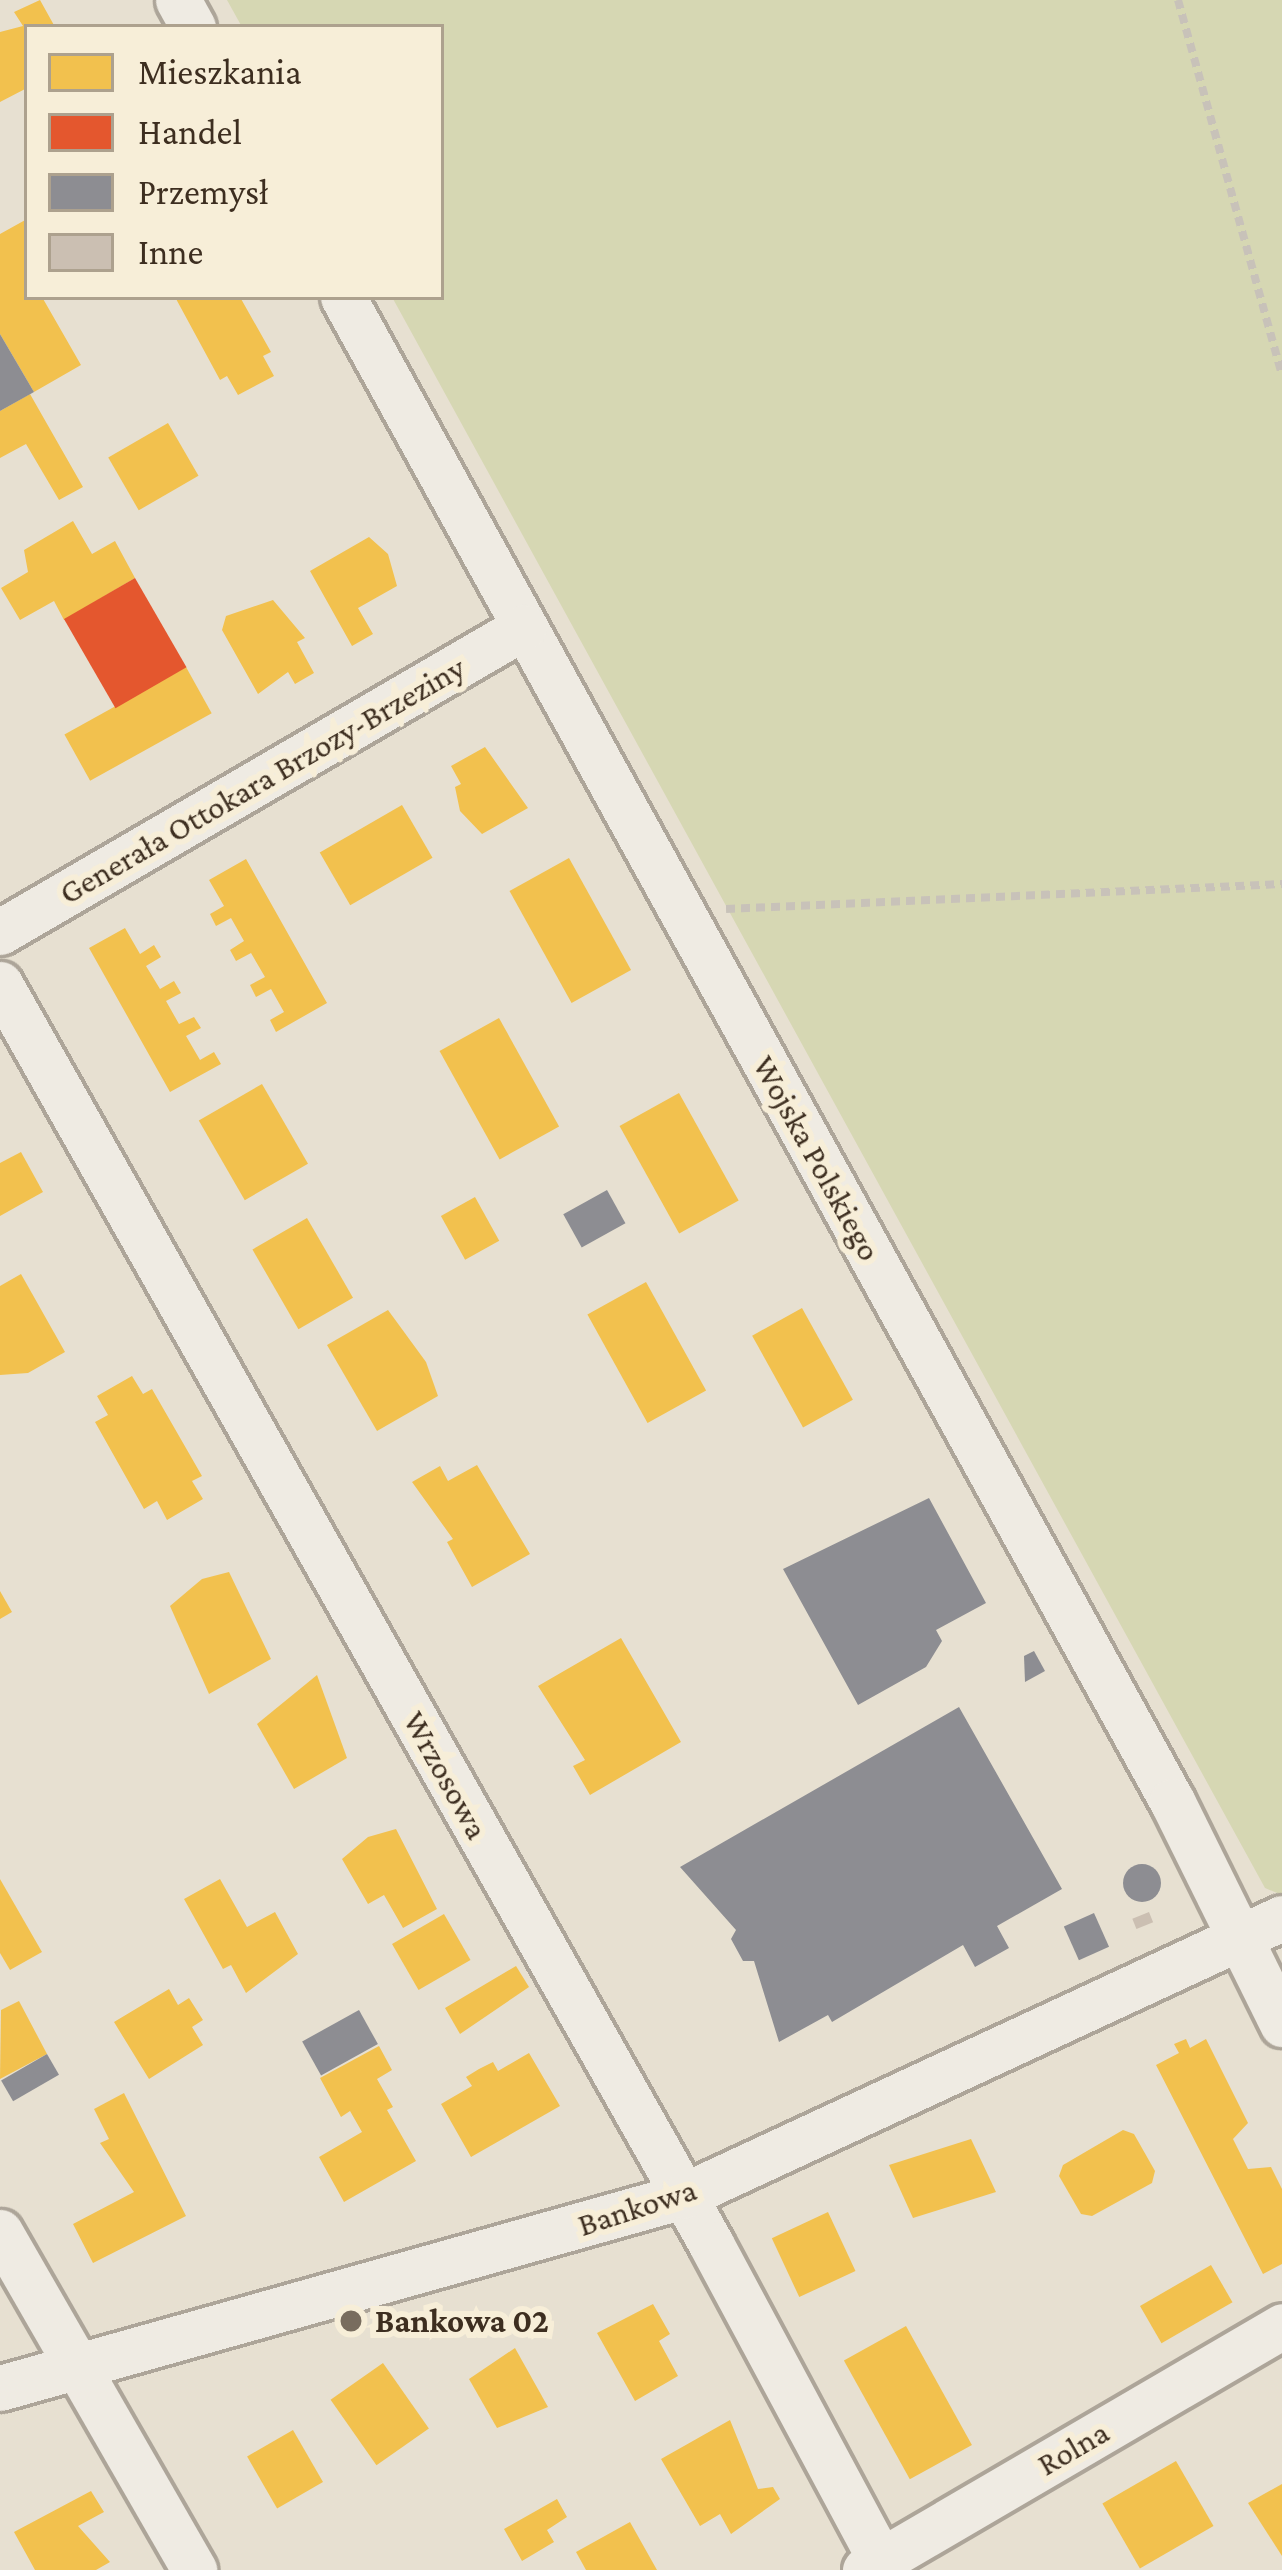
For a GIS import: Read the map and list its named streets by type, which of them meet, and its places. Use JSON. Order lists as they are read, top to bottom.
{
  "streets": {
    "street": [
      "Generała Ottokara Brzozy-Brzeziny",
      "Wojska Polskiego",
      "Wrzosowa",
      "Bankowa",
      "Rolna"
    ]
  },
  "crossings": [
    ["Generała Ottokara Brzozy-Brzeziny", "Wojska Polskiego"],
    ["Wojska Polskiego", "Bankowa"],
    ["Wrzosowa", "Bankowa"],
    ["Wrzosowa", "Rolna"]
  ],
  "places": ["Bankowa 02"],
  "legend": [
    "Mieszkania",
    "Handel",
    "Przemysł",
    "Inne"
  ]
}
